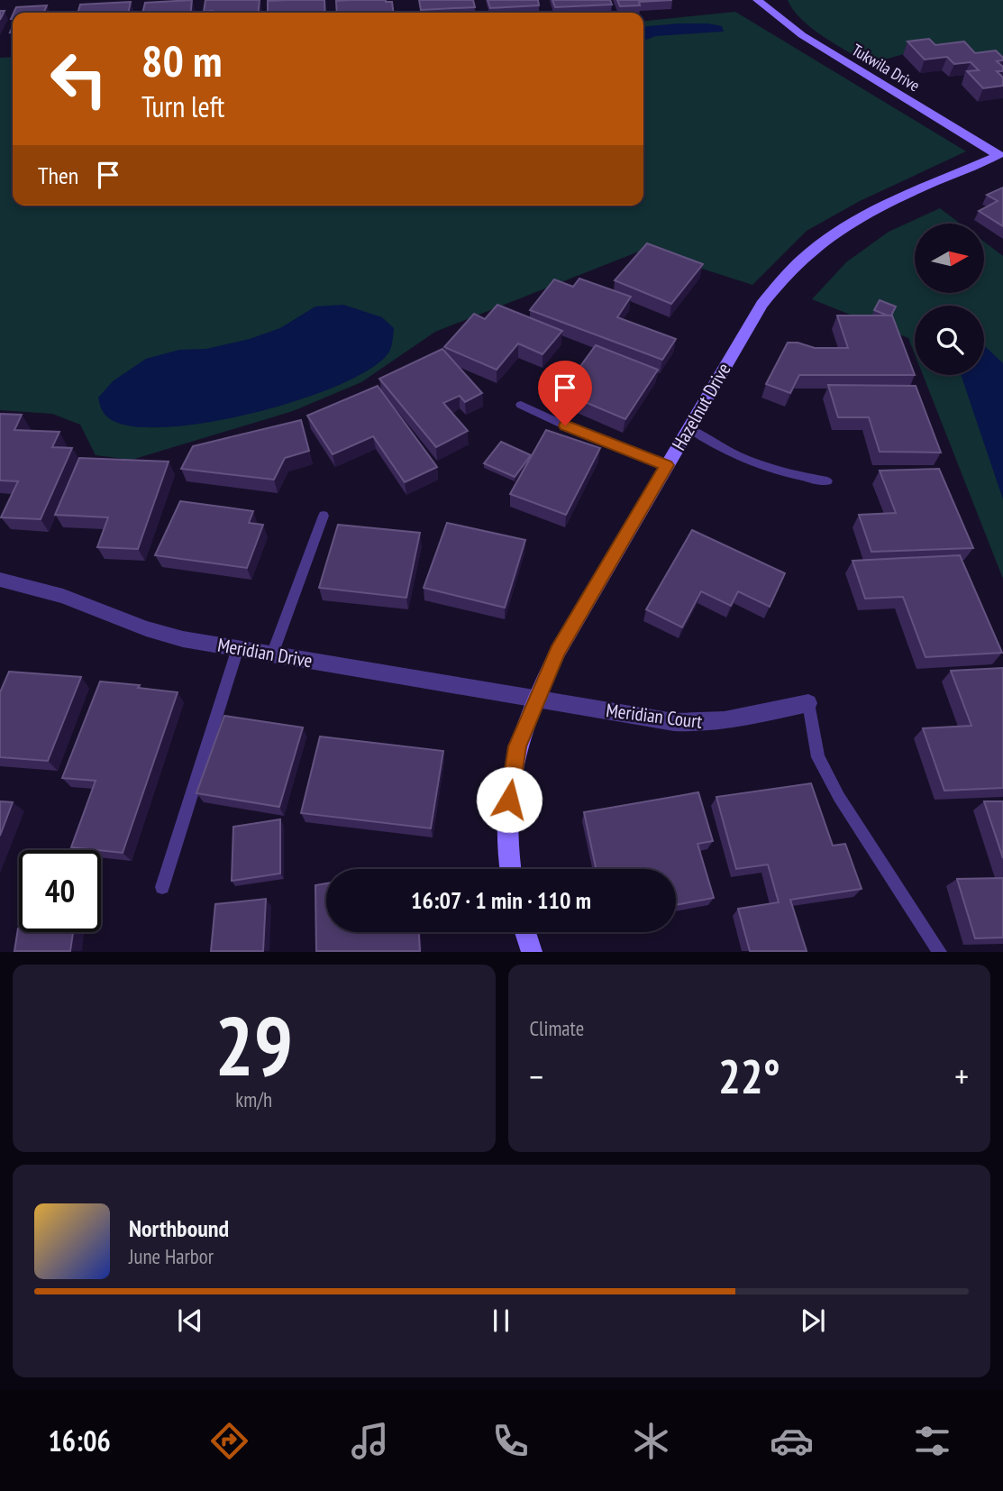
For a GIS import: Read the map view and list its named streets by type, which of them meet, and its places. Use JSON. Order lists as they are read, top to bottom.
{
  "streets": {
    "street": [
      "Tukwila Drive",
      "Hazelnut Drive",
      "Meridian Drive",
      "Meridian Court"
    ]
  },
  "crossings": [
    ["Tukwila Drive", "Hazelnut Drive"],
    ["Hazelnut Drive", "Meridian Drive"],
    ["Hazelnut Drive", "Meridian Court"],
    ["Meridian Drive", "Meridian Court"]
  ],
  "north": "right",
  "page": {
    "turn": ["80 m", "Turn left"],
    "then": "Then",
    "limit": "40",
    "trip": "16:07 · 1 min · 110 m",
    "tile": [
      ["29", "km/h"],
      "Climate"
    ],
    "heat": ["−", "22°", "+"],
    "song": ["Northbound", "June Harbor"],
    "tabs": "16:06"
  }
}
